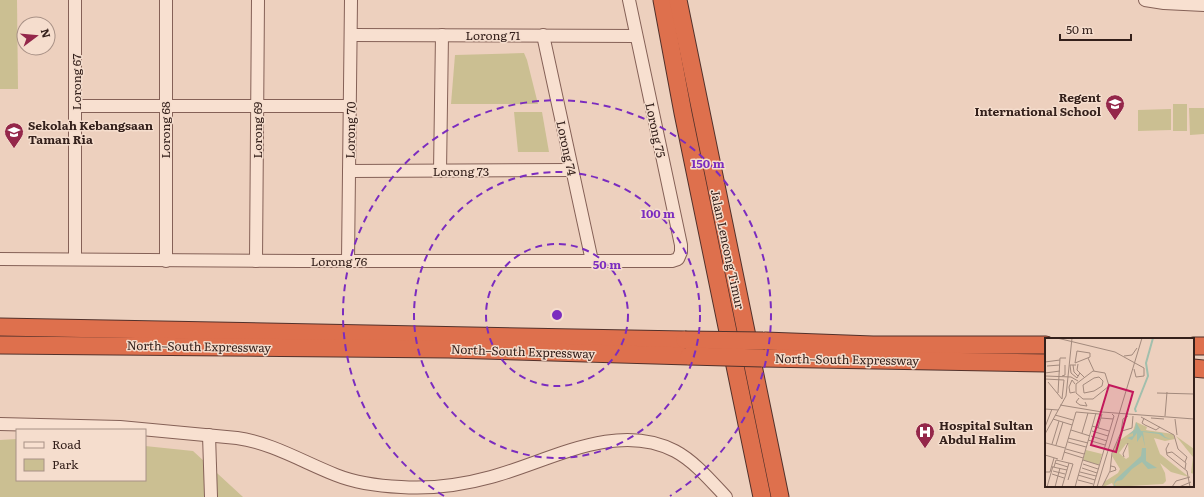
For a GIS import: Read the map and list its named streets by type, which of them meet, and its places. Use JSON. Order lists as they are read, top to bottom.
{
  "streets": {
    "highway": ["Jalan Lencong Timur", "North–South Expressway"],
    "street": [
      "Lorong 71",
      "Lorong 67",
      "Lorong 68",
      "Lorong 69",
      "Lorong 70",
      "Lorong 75",
      "Lorong 74",
      "Lorong 73",
      "Lorong 76"
    ]
  },
  "crossings": [
    ["Lorong 71", "Lorong 70"],
    ["Lorong 71", "Lorong 75"],
    ["Lorong 71", "Lorong 74"],
    ["Lorong 67", "Lorong 76"],
    ["Lorong 68", "Lorong 76"],
    ["Lorong 69", "Lorong 76"],
    ["Lorong 70", "Lorong 73"],
    ["Lorong 70", "Lorong 76"],
    ["Lorong 75", "Lorong 76"],
    ["Lorong 74", "Lorong 73"],
    ["Lorong 74", "Lorong 76"]
  ],
  "places": {
    "school or university": ["Regent International School", "Sekolah Kebangsaan Taman Ria"],
    "hospital": ["Hospital Sultan Abdul Halim"]
  },
  "legend": ["Road", "Park"],
  "scale_bar": "50 m",
  "north": "right",
  "rings": ["150 m", "100 m", "50 m"]
}
